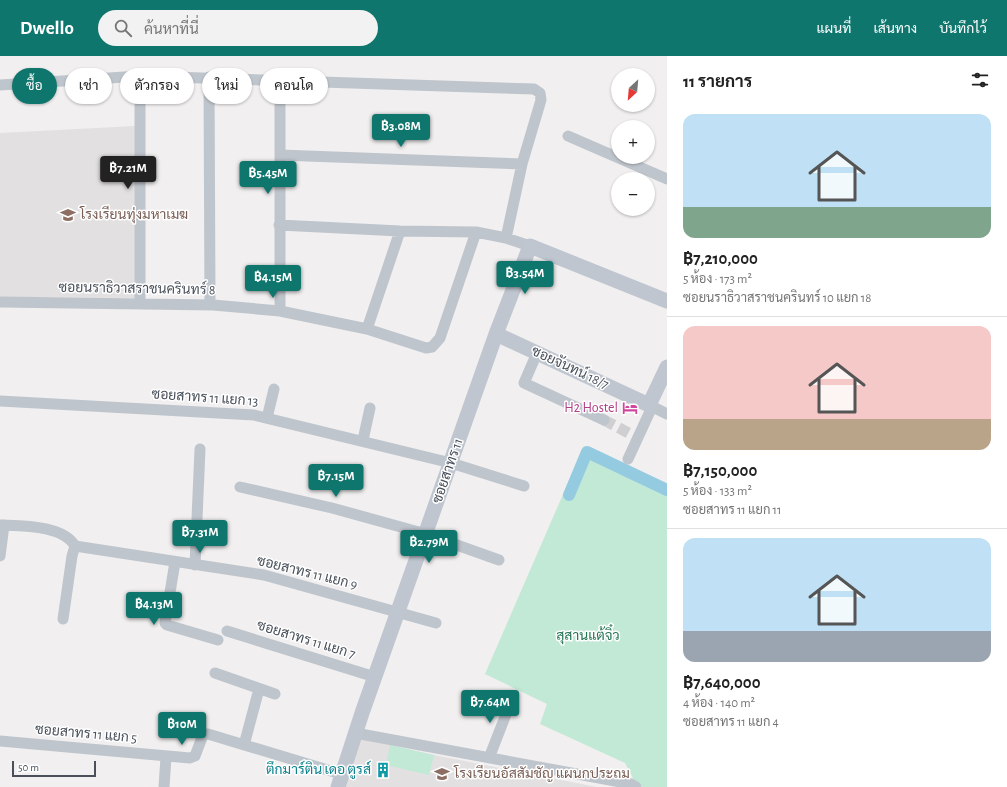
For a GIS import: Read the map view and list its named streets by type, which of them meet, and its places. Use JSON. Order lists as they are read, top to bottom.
{
  "streets": {
    "street": [
      "ซอยนราธิวาสราชนครินทร์ 8",
      "ซอยจันทน์ 18/7",
      "ซอยสาทร 11 แยก 13",
      "ซอยสาทร 11",
      "ซอยสาทร 11 แยก 9",
      "ซอยสาทร 11 แยก 7",
      "ซอยสาทร 11 แยก 5"
    ]
  },
  "crossings": [
    ["ซอยจันทน์ 18/7", "ซอยสาทร 11"],
    ["ซอยสาทร 11 แยก 13", "ซอยสาทร 11"],
    ["ซอยสาทร 11", "ซอยสาทร 11 แยก 9"],
    ["ซอยสาทร 11", "ซอยสาทร 11 แยก 7"],
    ["ซอยสาทร 11", "ซอยสาทร 11 แยก 5"]
  ],
  "parks": ["สุสานแต้จิ๋ว"],
  "places": {
    "school or university": ["โรงเรียนทุ่งมหาเมฆ", "โรงเรียนอัสสัมชัญ แผนกประถม"],
    "hotel": ["H2 Hostel"],
    "building": ["ตึกมาร์ติน เดอ ตูรส์"]
  },
  "scale_bar": "50 m",
  "north": "bottom left",
  "page": {
    "header": "Dwello",
    "search": "ค้นหาที่นี่",
    "nav": ["แผนที่", "เส้นทาง", "บันทึกไว้"],
    "heading": "11 รายการ",
    "map_buttons": ["+", "−"],
    "chip": [
      "ซื้อ",
      "เช่า",
      "ตัวกรอง",
      "ใหม่",
      "คอนโด"
    ],
    "list": [
      {
        "name": "฿7,210,000",
        "note": "5 ห้อง · 173 m² · ซอยนราธิวาสราชนครินทร์ 10 แยก 18"
      },
      {
        "name": "฿7,150,000",
        "note": "5 ห้อง · 133 m² · ซอยสาทร 11 แยก 11"
      },
      {
        "name": "฿7,640,000",
        "note": "4 ห้อง · 140 m² · ซอยสาทร 11 แยก 4"
      }
    ],
    "price": [
      "฿3.08M",
      "฿7.21M",
      "฿5.45M",
      "฿3.54M",
      "฿4.15M",
      "฿7.15M",
      "฿7.31M",
      "฿2.79M",
      "฿4.13M",
      "฿7.64M",
      "฿10M"
    ],
    "scale": "50 m"
  }
}
